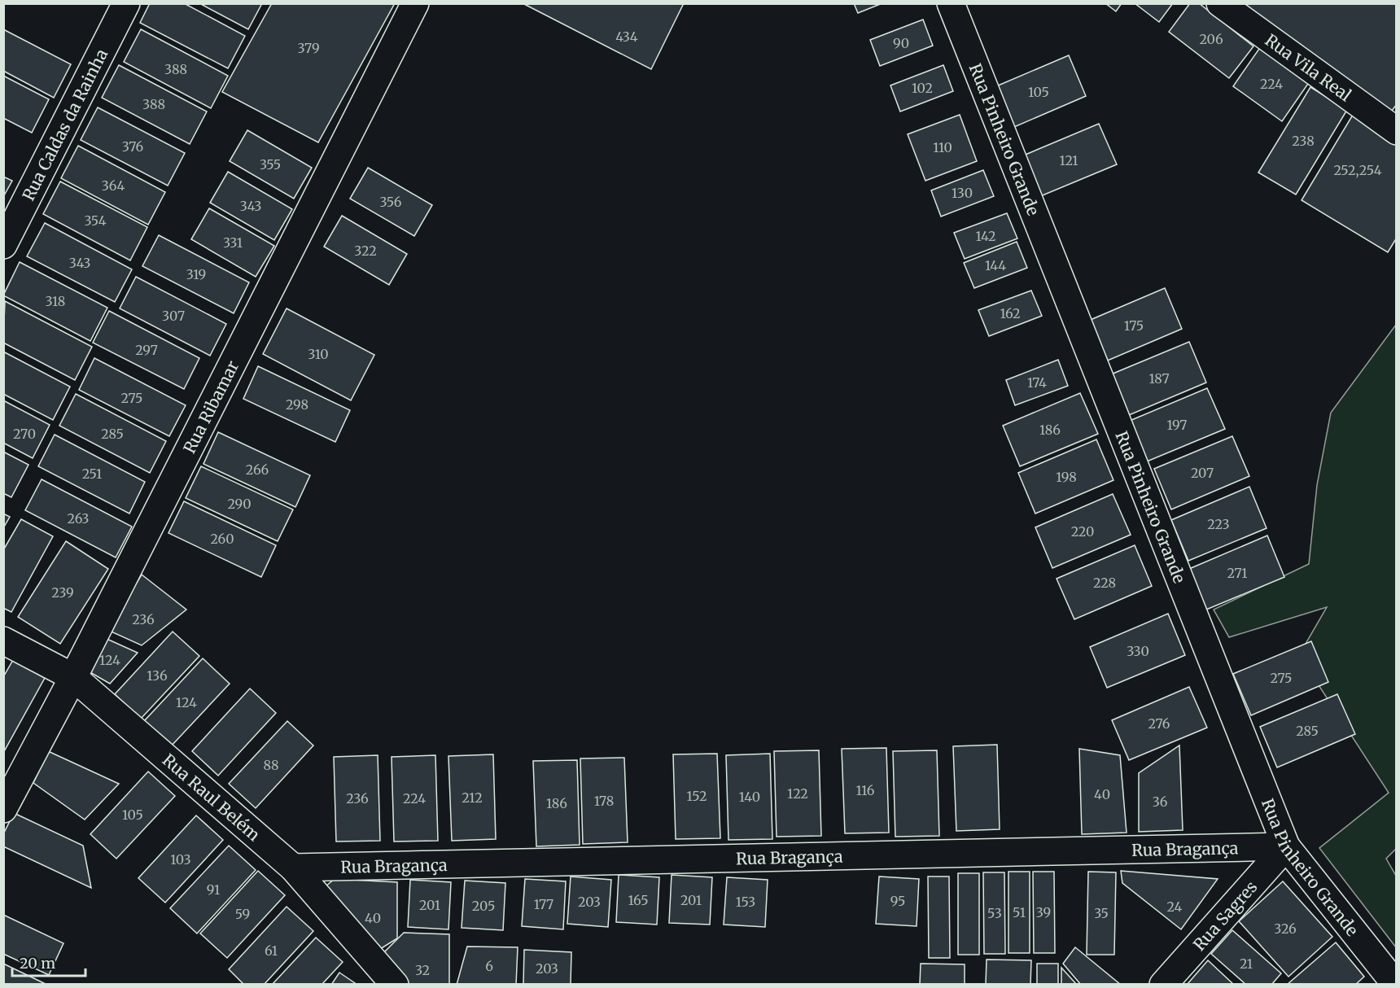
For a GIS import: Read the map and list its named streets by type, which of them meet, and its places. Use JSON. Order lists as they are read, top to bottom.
{
  "streets": {
    "street": [
      "Rua Vila Real",
      "Rua Caldas da Rainha",
      "Rua Pinheiro Grande",
      "Rua Ribamar",
      "Rua Raul Belém",
      "Rua Bragança",
      "Rua Sagres"
    ]
  },
  "crossings": [
    ["Rua Pinheiro Grande", "Rua Bragança"],
    ["Rua Pinheiro Grande", "Rua Sagres"],
    ["Rua Ribamar", "Rua Raul Belém"],
    ["Rua Raul Belém", "Rua Bragança"],
    ["Rua Bragança", "Rua Sagres"]
  ],
  "house_numbers": [
    "434",
    "206",
    "90",
    "379",
    "388",
    "224",
    "102",
    "105",
    "388",
    "238",
    "376",
    "110",
    "121",
    "355",
    "252,254",
    "364",
    "130",
    "356",
    "343",
    "354",
    "142",
    "331",
    "322",
    "343",
    "144",
    "319",
    "318",
    "162",
    "307",
    "175",
    "297",
    "310",
    "187",
    "174",
    "275",
    "298",
    "197",
    "186",
    "270",
    "285",
    "266",
    "207",
    "251",
    "198",
    "290",
    "263",
    "223",
    "220",
    "260",
    "271",
    "228",
    "239",
    "236",
    "330",
    "124",
    "136",
    "275",
    "124",
    "276",
    "285",
    "88",
    "116",
    "122",
    "40",
    "152",
    "140",
    "212",
    "236",
    "224",
    "178",
    "36",
    "186",
    "105",
    "103",
    "91",
    "165",
    "201",
    "95",
    "203",
    "153",
    "177",
    "201",
    "205",
    "24",
    "51",
    "39",
    "53",
    "35",
    "59",
    "40",
    "326",
    "61",
    "21",
    "6",
    "203",
    "32"
  ],
  "scale_bar": "20 m"
}
